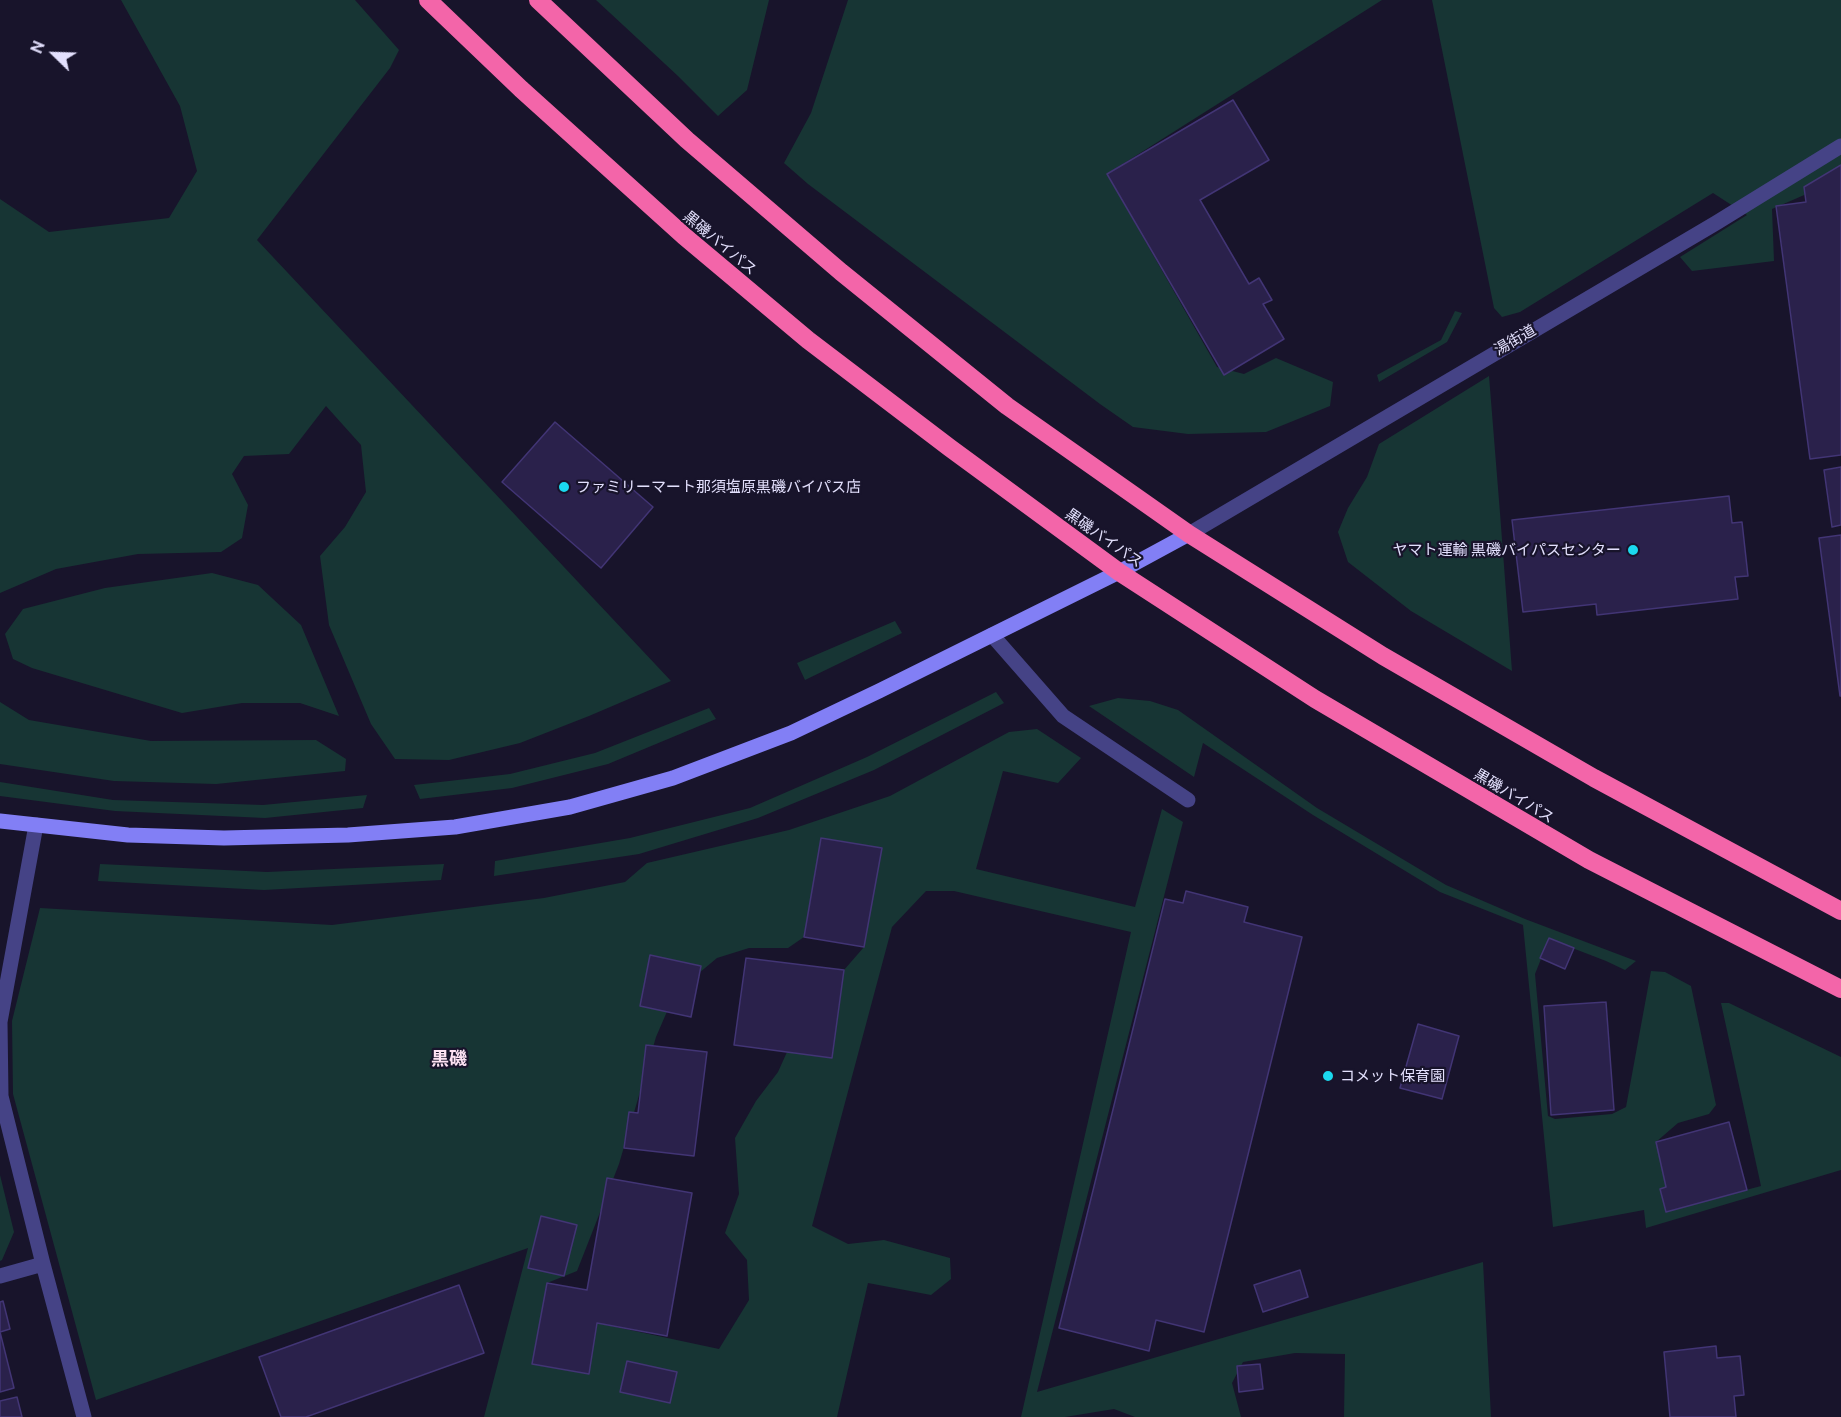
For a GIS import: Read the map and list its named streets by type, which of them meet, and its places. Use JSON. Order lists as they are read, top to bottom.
{
  "streets": {
    "highway": ["黒磯バイパス"],
    "street": ["湯街道"]
  },
  "districts": ["黒磯"],
  "places": ["ファミリーマート那須塩原黒磯バイパス店", "ヤマト運輸 黒磯バイパスセンター", "コメット保育園"],
  "north": "top left"
}
